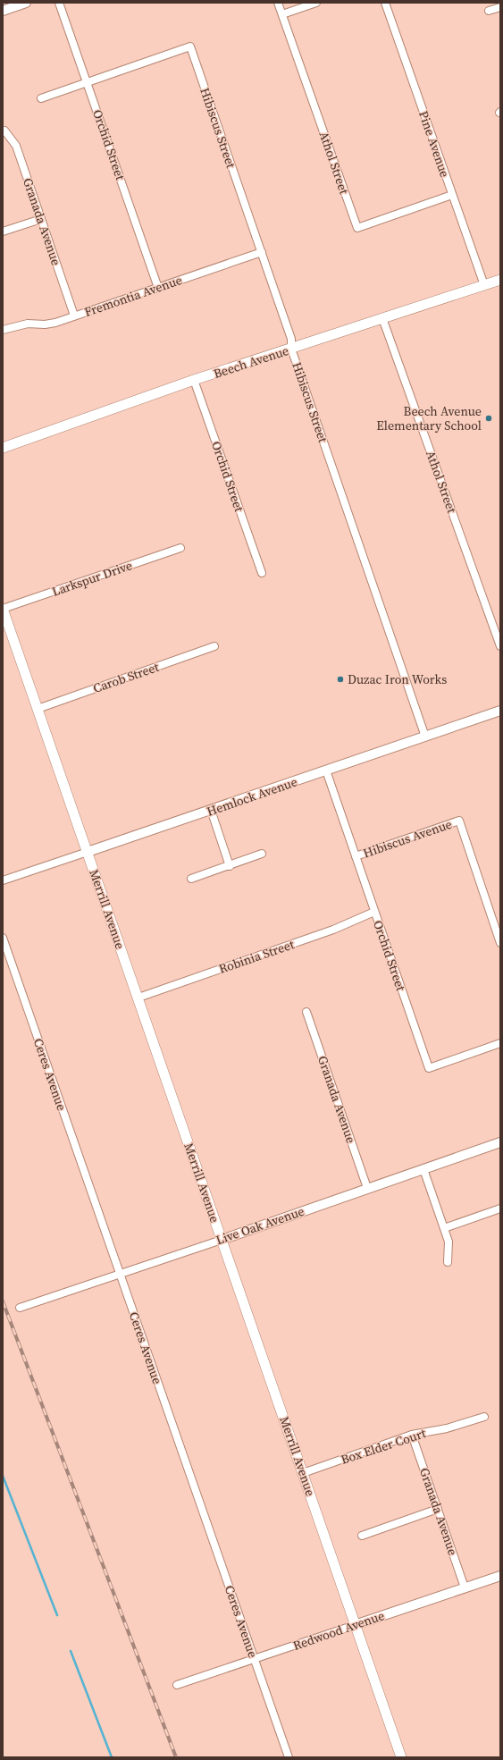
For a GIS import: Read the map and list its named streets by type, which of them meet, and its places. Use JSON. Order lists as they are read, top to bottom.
{
  "streets": {
    "main road": ["Beech Avenue", "Merrill Avenue"],
    "street": [
      "Hibiscus Street",
      "Pine Avenue",
      "Orchid Street",
      "Athol Street",
      "Granada Avenue",
      "Fremontia Avenue",
      "Larkspur Drive",
      "Carob Street",
      "Hemlock Avenue",
      "Hibiscus Avenue",
      "Robinia Street",
      "Ceres Avenue",
      "Live Oak Avenue",
      "Box Elder Court",
      "Redwood Avenue"
    ]
  },
  "crossings": [
    ["Hibiscus Street", "Orchid Street"],
    ["Hibiscus Street", "Fremontia Avenue"],
    ["Hibiscus Street", "Beech Avenue"],
    ["Hibiscus Street", "Hemlock Avenue"],
    ["Pine Avenue", "Athol Street"],
    ["Pine Avenue", "Beech Avenue"],
    ["Orchid Street", "Fremontia Avenue"],
    ["Orchid Street", "Beech Avenue"],
    ["Orchid Street", "Hemlock Avenue"],
    ["Orchid Street", "Hibiscus Avenue"],
    ["Orchid Street", "Robinia Street"],
    ["Athol Street", "Beech Avenue"],
    ["Granada Avenue", "Fremontia Avenue"],
    ["Granada Avenue", "Live Oak Avenue"],
    ["Granada Avenue", "Box Elder Court"],
    ["Granada Avenue", "Redwood Avenue"],
    ["Larkspur Drive", "Merrill Avenue"],
    ["Carob Street", "Merrill Avenue"],
    ["Hemlock Avenue", "Merrill Avenue"],
    ["Merrill Avenue", "Robinia Street"],
    ["Merrill Avenue", "Live Oak Avenue"],
    ["Merrill Avenue", "Box Elder Court"],
    ["Merrill Avenue", "Redwood Avenue"],
    ["Ceres Avenue", "Live Oak Avenue"],
    ["Ceres Avenue", "Redwood Avenue"]
  ],
  "places": ["Beech Avenue Elementary School", "Duzac Iron Works"]
}
